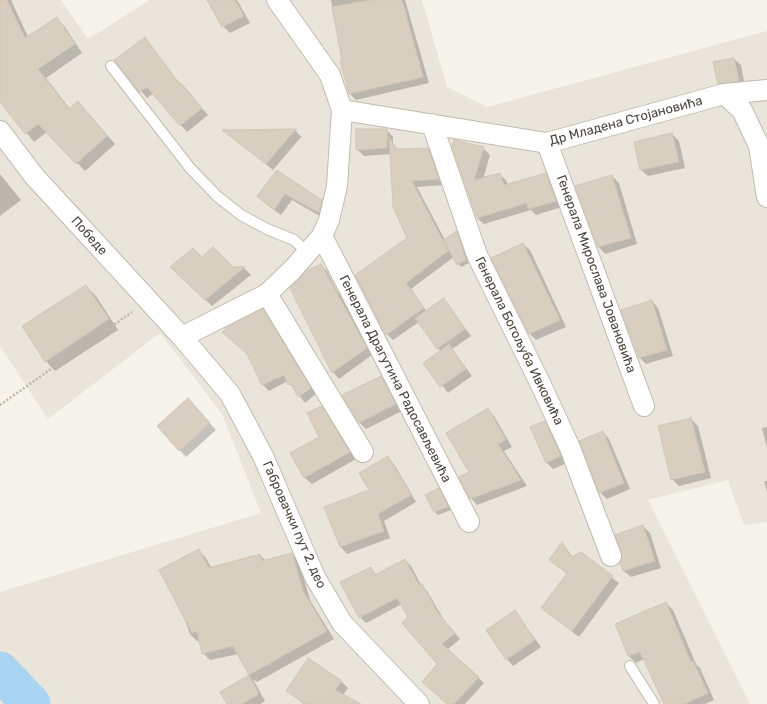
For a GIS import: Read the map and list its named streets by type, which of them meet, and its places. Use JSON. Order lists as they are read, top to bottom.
{
  "streets": {
    "street": [
      "Др Младена Стојановића",
      "Победе",
      "Генерала Мирослава Јовановића",
      "Генерала Богољуба Ивковића",
      "Генерала Драгутина Радосављевића",
      "Габровачки пут 2. део"
    ]
  },
  "crossings": [
    ["Др Младена Стојановића", "Генерала Мирослава Јовановића"],
    ["Др Младена Стојановића", "Генерала Богољуба Ивковића"],
    ["Победе", "Габровачки пут 2. део"]
  ]
}
